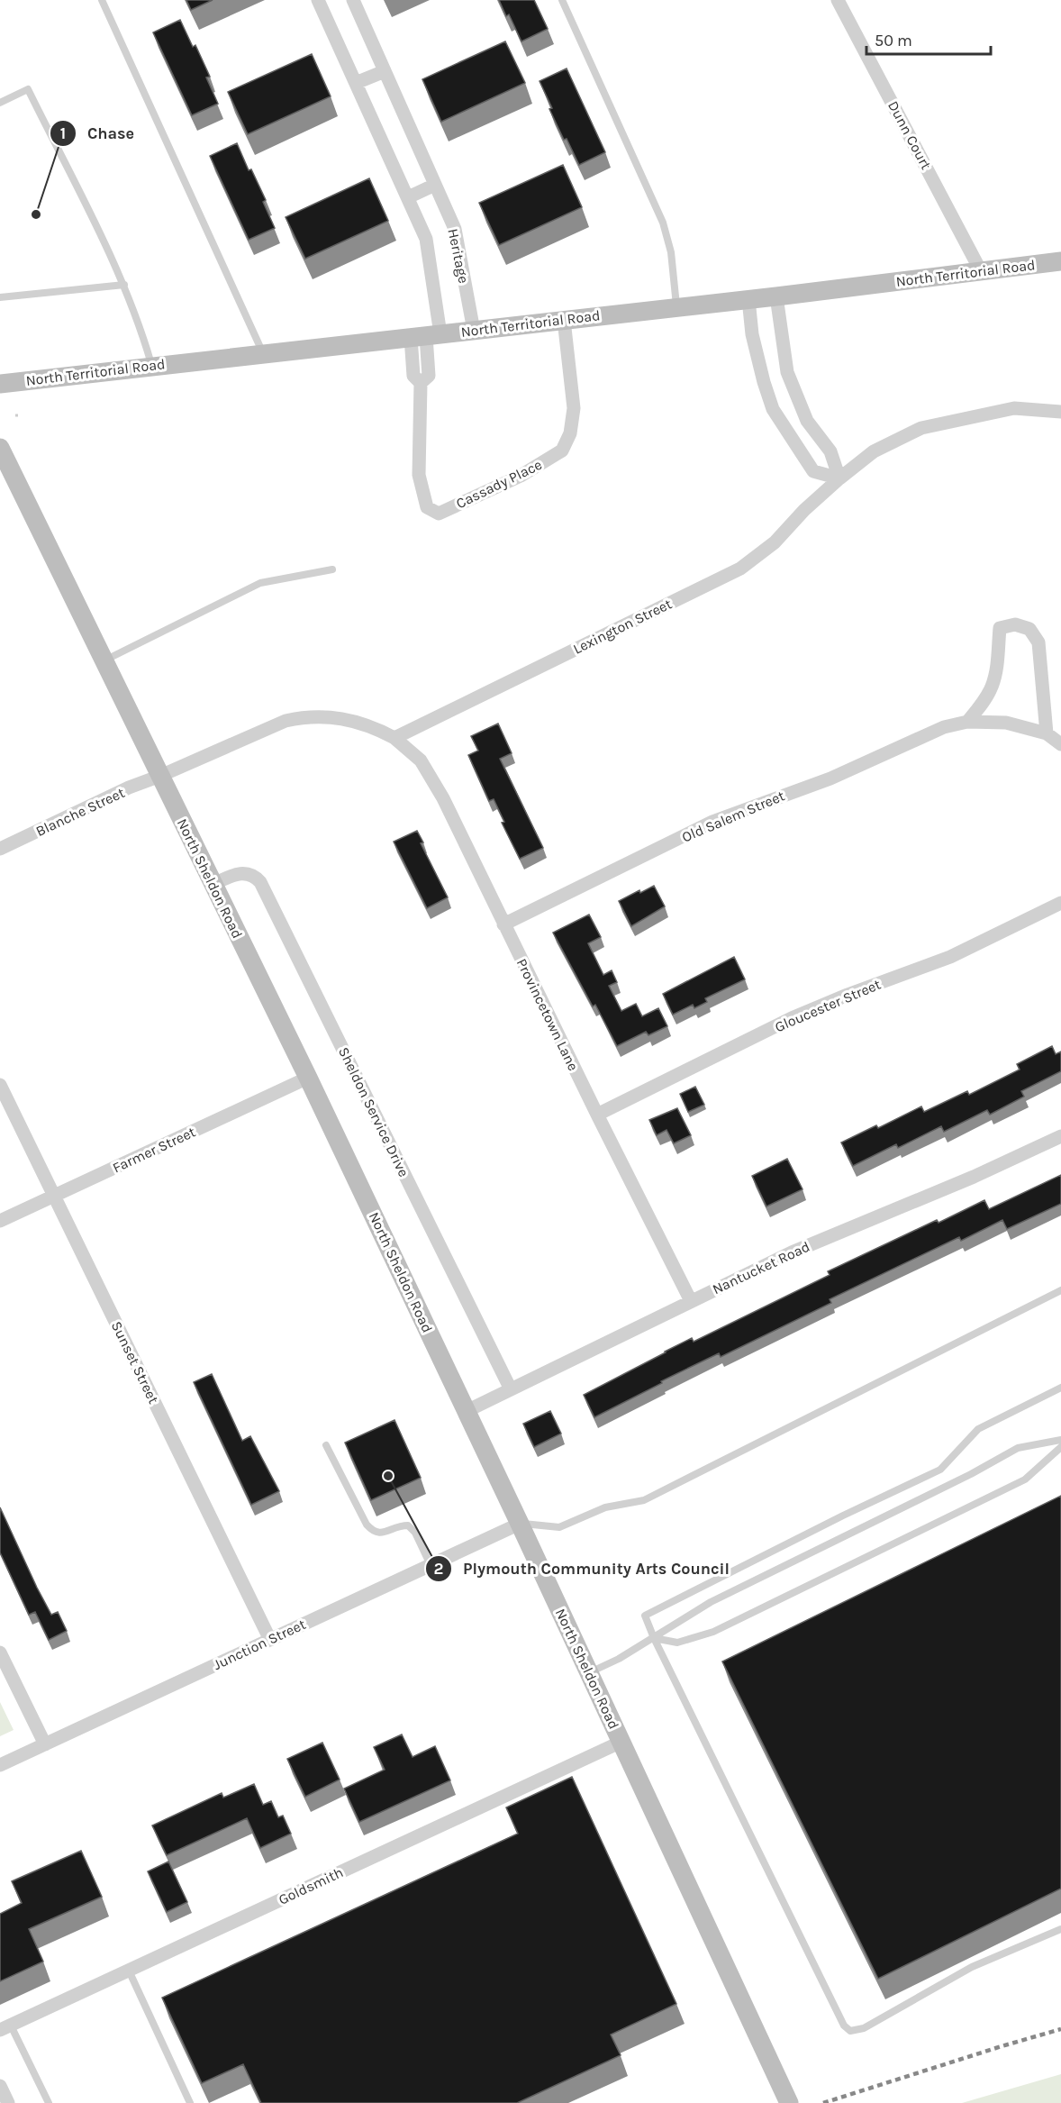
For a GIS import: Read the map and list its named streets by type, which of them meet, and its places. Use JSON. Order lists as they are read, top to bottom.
{
  "streets": {
    "main road": ["North Territorial Road", "North Sheldon Road"],
    "street": [
      "Dunn Court",
      "Heritage",
      "Cassady Place",
      "Lexington Street",
      "Blanche Street",
      "Old Salem Street",
      "Gloucester Street",
      "Provincetown Lane",
      "Sheldon Service Drive",
      "Farmer Street",
      "Nantucket Road",
      "Sunset Street",
      "Junction Street",
      "Goldsmith"
    ]
  },
  "crossings": [
    ["Dunn Court", "North Territorial Road"],
    ["Heritage", "North Territorial Road"],
    ["Heritage", "Cassady Place"],
    ["North Territorial Road", "Cassady Place"],
    ["Lexington Street", "Provincetown Lane"],
    ["Blanche Street", "North Sheldon Road"],
    ["Old Salem Street", "Provincetown Lane"],
    ["North Sheldon Road", "Sheldon Service Drive"],
    ["North Sheldon Road", "Farmer Street"],
    ["North Sheldon Road", "Nantucket Road"],
    ["North Sheldon Road", "Junction Street"],
    ["North Sheldon Road", "Goldsmith"],
    ["Gloucester Street", "Provincetown Lane"],
    ["Provincetown Lane", "Nantucket Road"],
    ["Sheldon Service Drive", "Nantucket Road"],
    ["Farmer Street", "Sunset Street"],
    ["Sunset Street", "Junction Street"]
  ],
  "places": ["Chase", "Plymouth Community Arts Council"],
  "scale_bar": "50 m"
}
